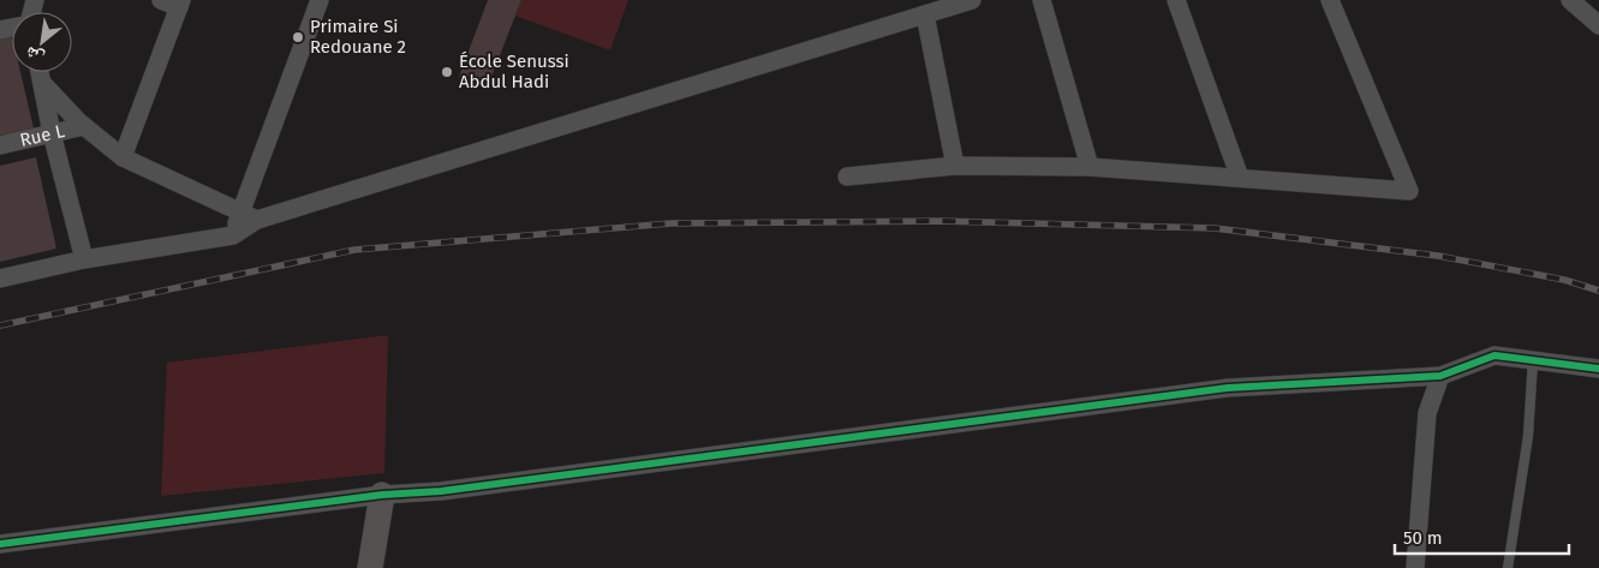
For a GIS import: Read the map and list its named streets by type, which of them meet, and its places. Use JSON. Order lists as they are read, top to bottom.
{
  "streets": {
    "street": ["Rue L"]
  },
  "places": ["Primaire Si Redouane 2", "École Senussi Abdul Hadi"],
  "scale_bar": "50 m",
  "north": "bottom left"
}
